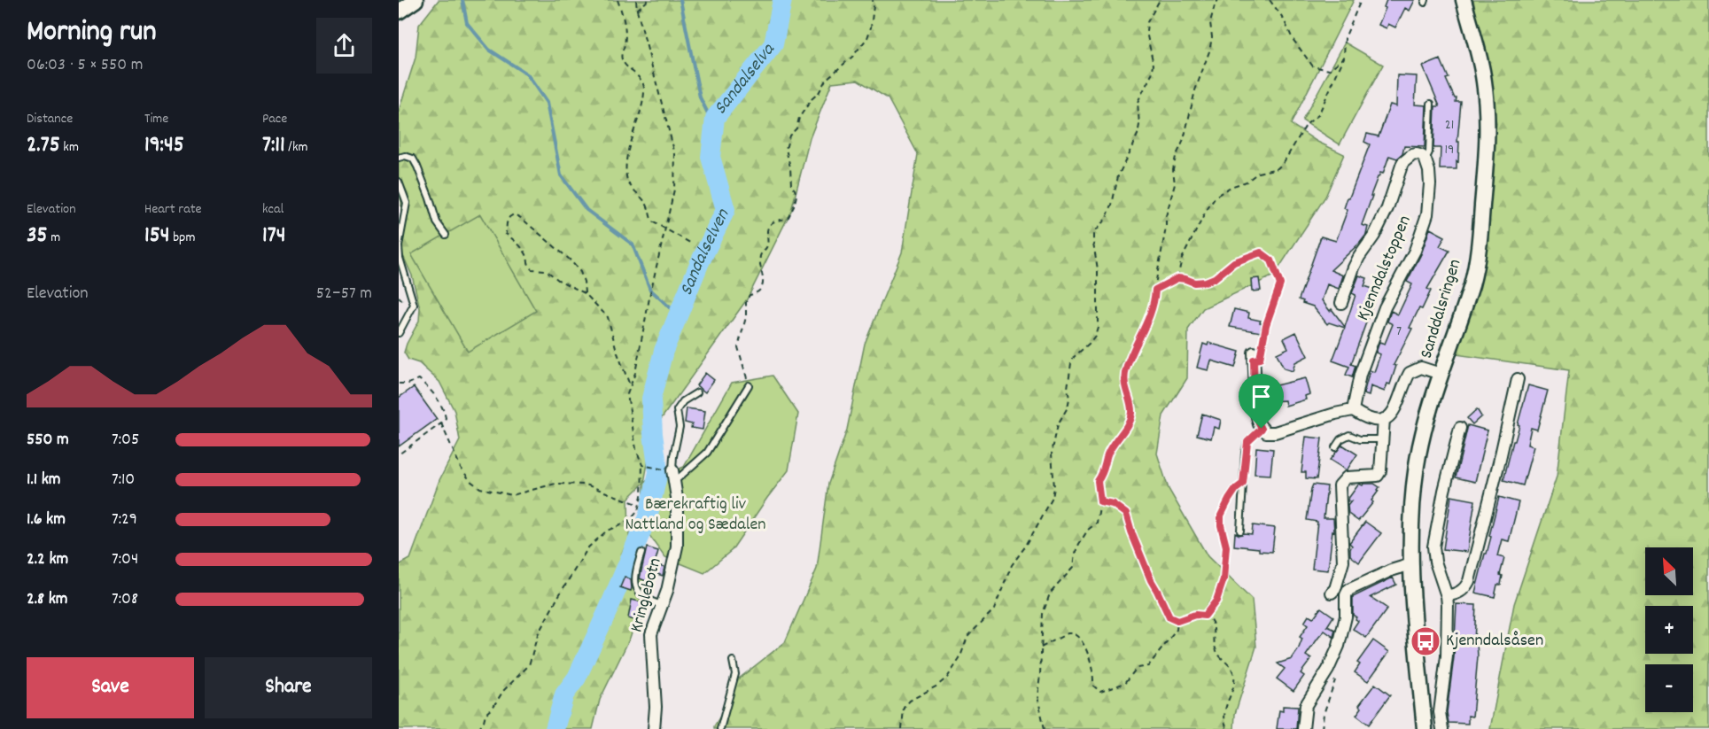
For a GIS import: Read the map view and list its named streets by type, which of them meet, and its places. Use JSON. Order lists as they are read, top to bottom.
{
  "streets": {
    "main road": ["Sanddalsringen"],
    "street": ["Kjenndalstoppen", "Kringlebotn"]
  },
  "water": ["Sandalselva", "Sandalselven"],
  "parks": ["Bærekraftig liv Nattland og Sædalen"],
  "places": {
    "bus stop": ["Kjenndalsåsen"]
  },
  "house_numbers": ["21", "19", "7"],
  "north": "top left",
  "page": {
    "heading": ["Morning run", "06:03 · 5 × 550 m"],
    "stats": [
      ["Distance", "2.75 km"],
      ["Time", "19:45"],
      ["Pace", "7:11 /km"],
      ["Elevation", "35 m"],
      ["Heart rate", "154 bpm"],
      ["kcal", "174"]
    ],
    "chart": ["Elevation", "52–57 m"],
    "list": [
      {
        "name": "550 m",
        "note": "7:05"
      },
      {
        "name": "1.1 km",
        "note": "7:10"
      },
      {
        "name": "1.6 km",
        "note": "7:29"
      },
      {
        "name": "2.2 km",
        "note": "7:04"
      },
      {
        "name": "2.8 km",
        "note": "7:08"
      }
    ],
    "map_buttons": ["+", "−"],
    "buttons": ["Save", "Share"]
  }
}
